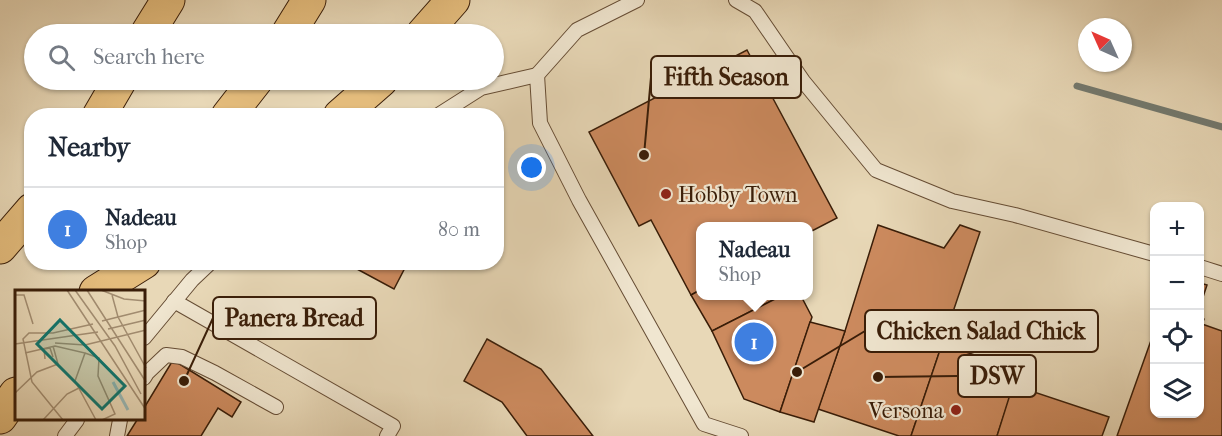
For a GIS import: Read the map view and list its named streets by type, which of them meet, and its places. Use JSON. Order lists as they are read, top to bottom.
{
  "places": [
    "Fifth Season",
    "Hobby Town",
    "Chicken Salad Chick",
    "DSW",
    "Panera Bread",
    "Versona"
  ],
  "north": "top left",
  "page": {
    "search": "Search here",
    "heading": "Nearby",
    "list": [
      {
        "mark": "1",
        "name": "Nadeau",
        "note": "Shop",
        "value": "80 m"
      }
    ],
    "map_buttons": ["+", "−"],
    "popup": ["Nadeau", "Shop"],
    "pins": "1"
  }
}
